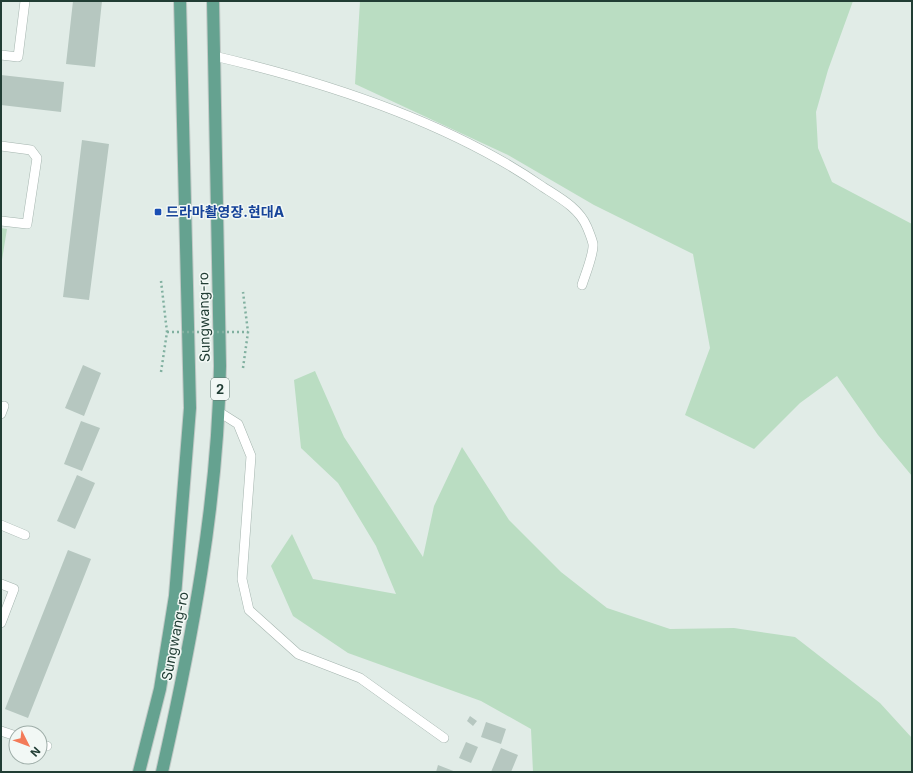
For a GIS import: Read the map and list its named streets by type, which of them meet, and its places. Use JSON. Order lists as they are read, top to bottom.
{
  "streets": {
    "main road": ["Sungwang-ro", "2"]
  },
  "places": {
    "transit": ["드라마촬영장.현대A"]
  },
  "north": "bottom right"
}
